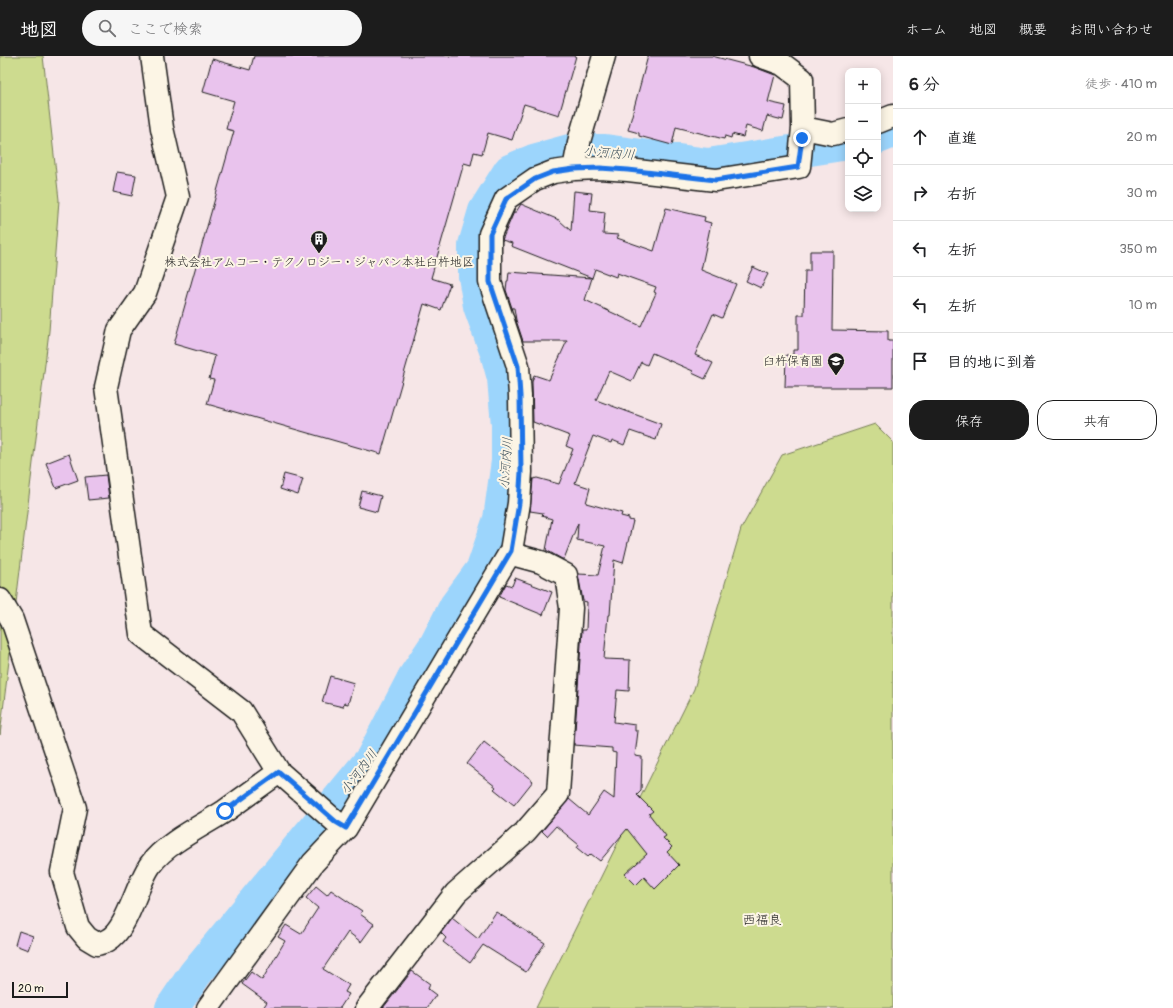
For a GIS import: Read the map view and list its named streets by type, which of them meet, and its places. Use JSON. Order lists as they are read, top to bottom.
{
  "districts": ["西福良"],
  "water": ["小河内川"],
  "places": {
    "building": ["株式会社アムコー・テクノロジー・ジャパン本社臼杵地区"],
    "school or university": ["臼杵保育園"]
  },
  "scale_bar": "20 m",
  "page": {
    "header": "地図",
    "search": "ここで検索",
    "nav": [
      "ホーム",
      "地図",
      "概要",
      "お問い合わせ"
    ],
    "heading": ["6 分", "徒歩 · 410 m"],
    "map_buttons": ["+", "−"],
    "list": [
      ["直進", "20 m"],
      ["右折", "30 m"],
      ["左折", "350 m"],
      ["左折", "10 m"],
      "目的地に到着"
    ],
    "buttons": ["保存", "共有"],
    "scale": "20 m"
  }
}
